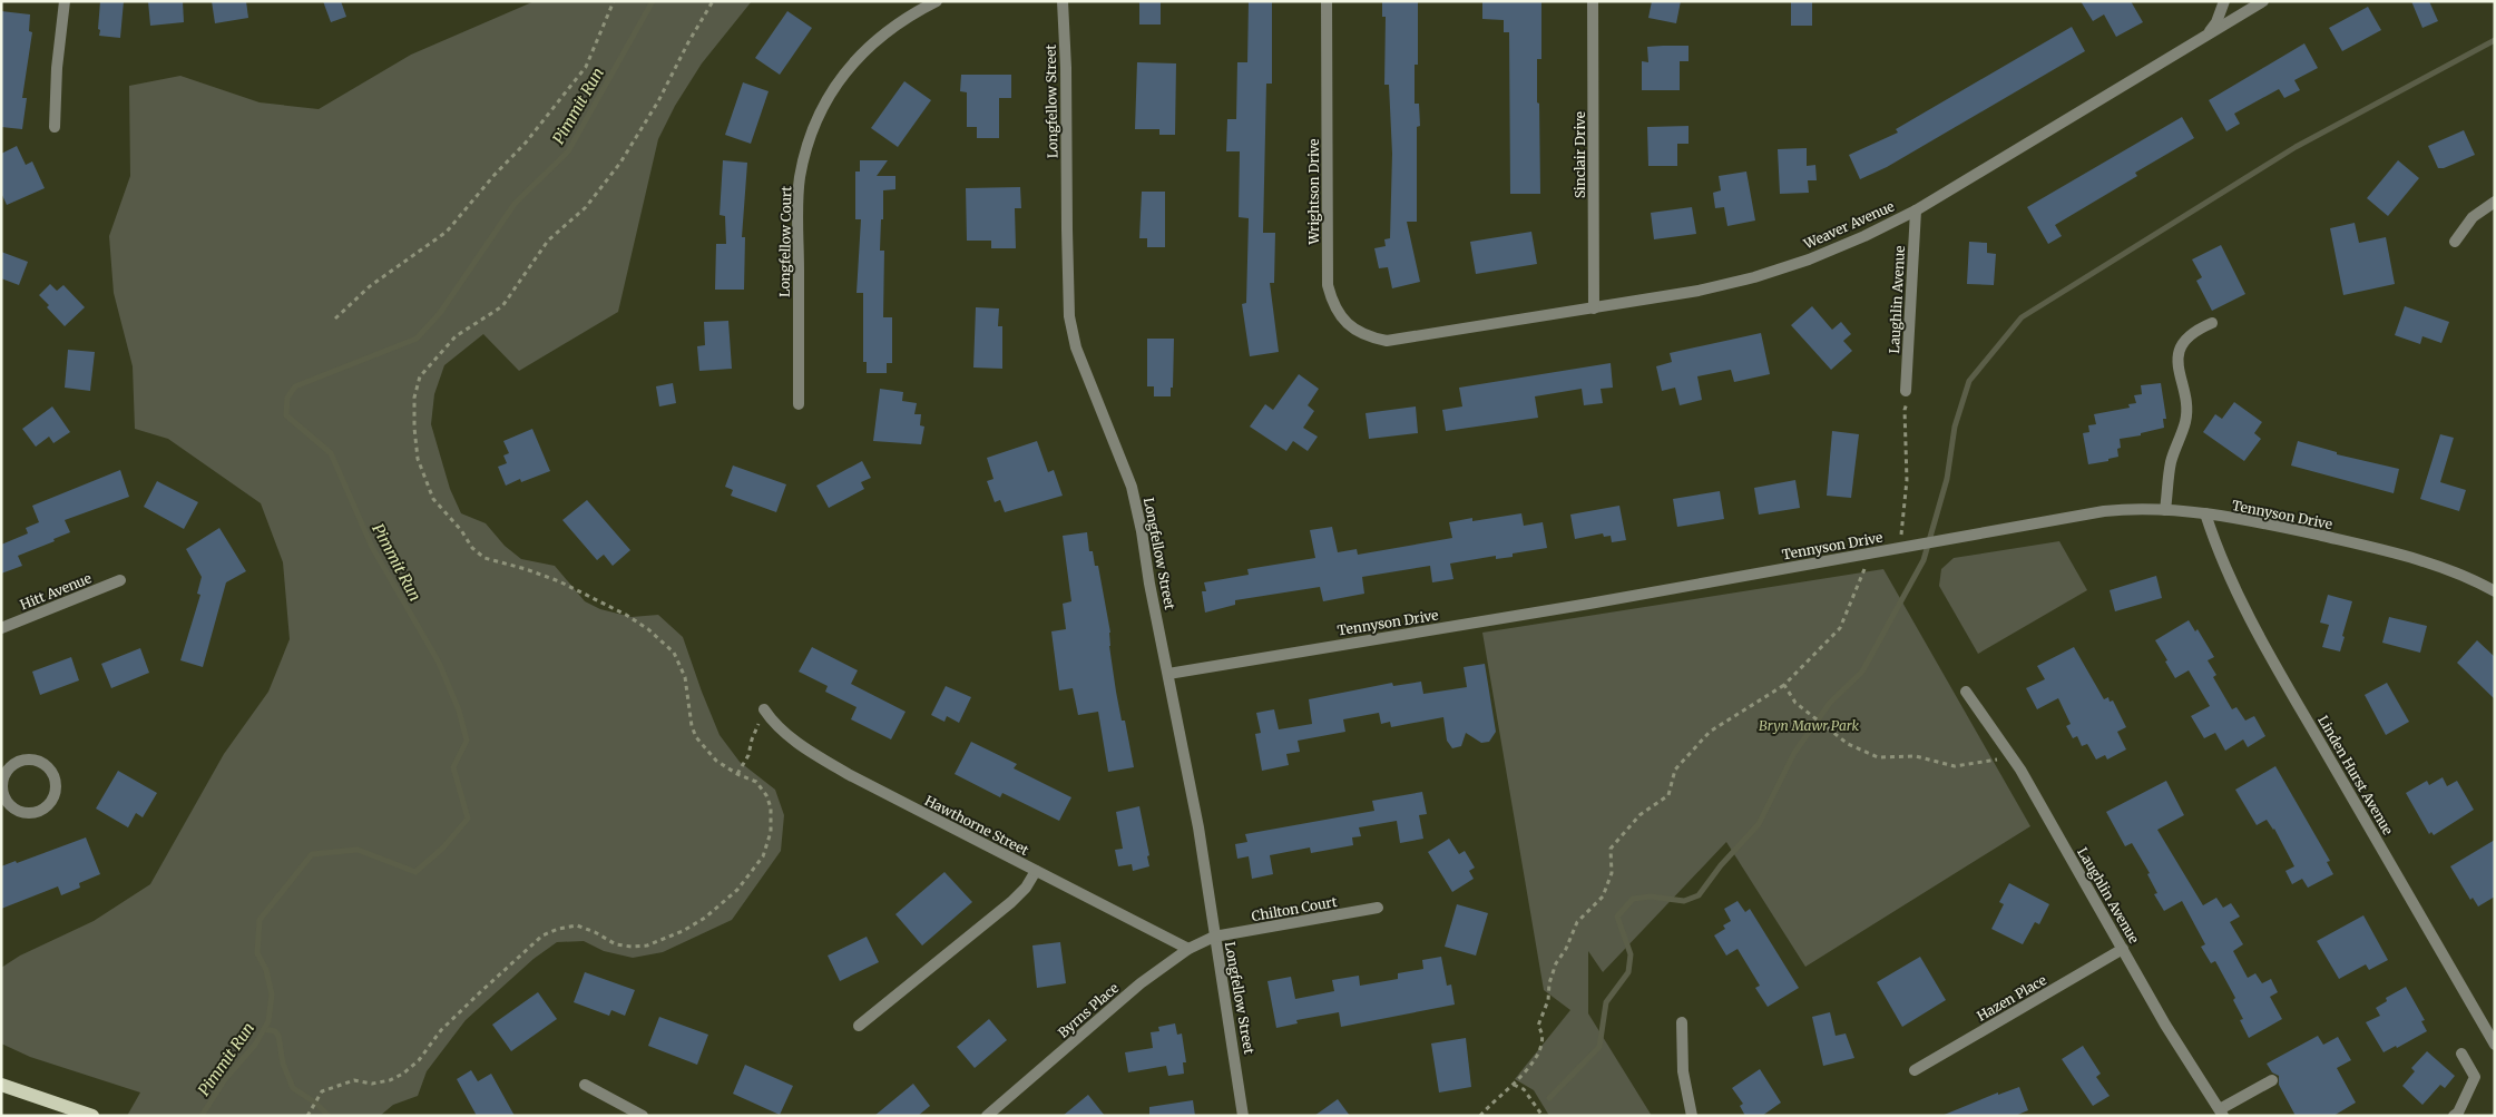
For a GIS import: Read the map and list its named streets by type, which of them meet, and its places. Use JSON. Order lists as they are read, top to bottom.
{
  "streets": {
    "street": [
      "Longfellow Street",
      "Sinclair Drive",
      "Wrightson Drive",
      "Weaver Avenue",
      "Longfellow Court",
      "Laughlin Avenue",
      "Tennyson Drive",
      "Hitt Avenue",
      "Linden Hurst Avenue",
      "Hawthorne Street",
      "Chilton Court",
      "Hazen Place",
      "Byrns Place"
    ]
  },
  "crossings": [
    ["Longfellow Street", "Tennyson Drive"],
    ["Longfellow Street", "Chilton Court"],
    ["Longfellow Street", "Byrns Place"],
    ["Sinclair Drive", "Weaver Avenue"],
    ["Wrightson Drive", "Weaver Avenue"],
    ["Weaver Avenue", "Laughlin Avenue"],
    ["Laughlin Avenue", "Hazen Place"],
    ["Tennyson Drive", "Linden Hurst Avenue"],
    ["Hawthorne Street", "Byrns Place"],
    ["Chilton Court", "Byrns Place"]
  ],
  "water": ["Pimmit Run"],
  "parks": ["Bryn Mawr Park"]
}
